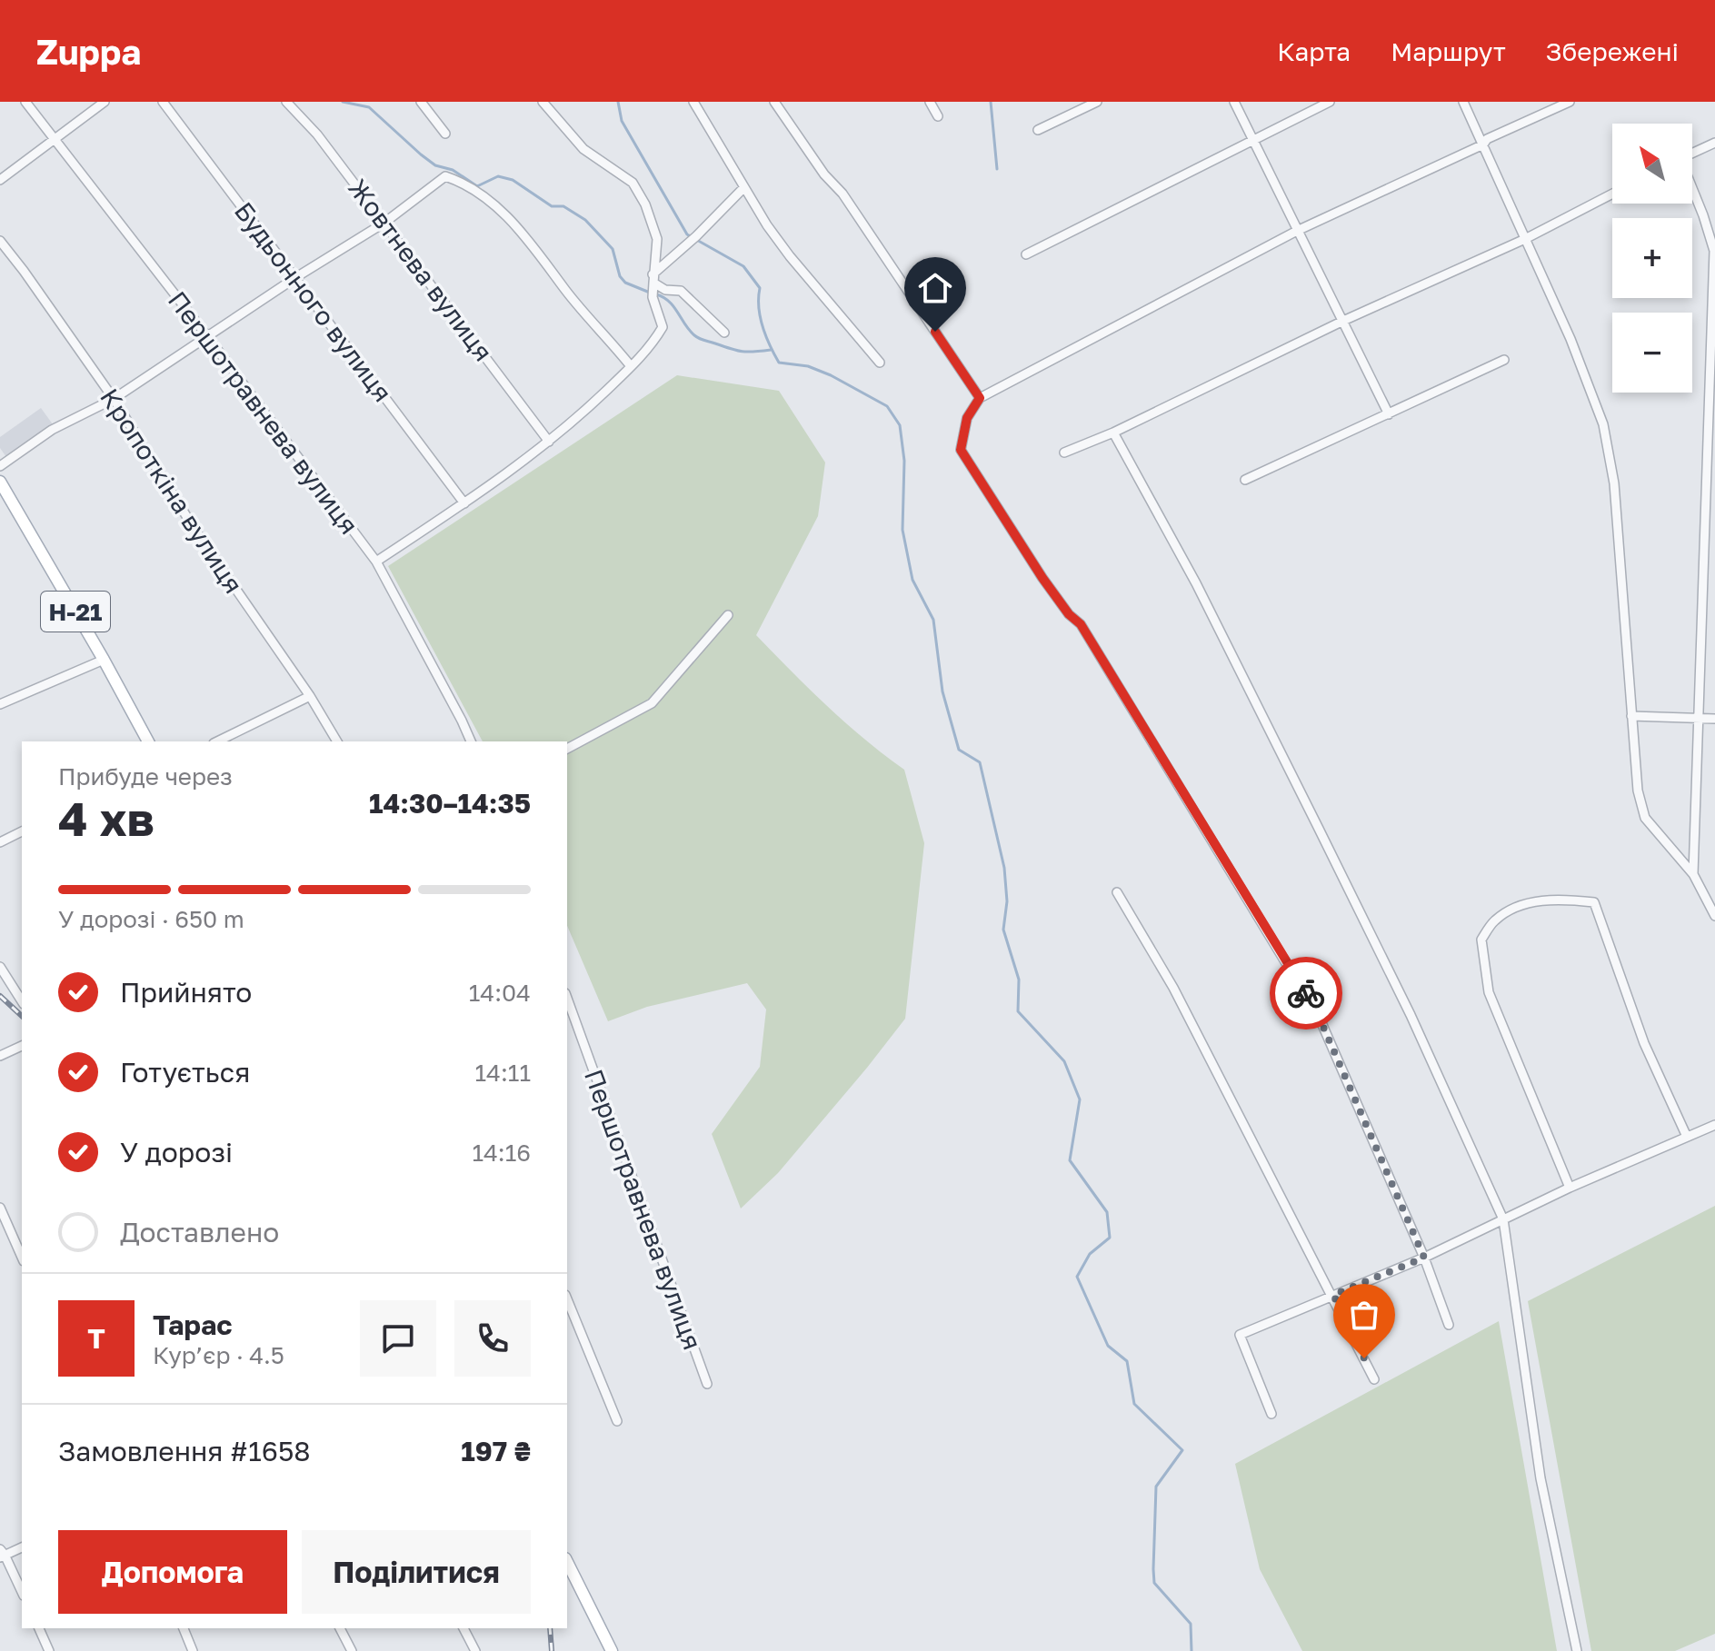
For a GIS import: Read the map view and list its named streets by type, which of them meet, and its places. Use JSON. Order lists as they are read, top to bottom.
{
  "streets": {
    "main road": ["Н-21"],
    "street": [
      "Жовтнева вулиця",
      "Будьонного вулиця",
      "Першотравнева вулиця",
      "Кропоткіна вулиця"
    ]
  },
  "north": "top left",
  "page": {
    "header": "Zuppa",
    "nav": ["Карта", "Маршрут", "Збережені"],
    "map_buttons": ["+", "−"],
    "heading": ["4 хв", "Прибуде через", "14:30–14:35"],
    "panel": [
      "Тарас",
      "Кур’єр · 4.5",
      "Замовлення #1658",
      "197 ₴"
    ],
    "bar": "У дорозі · 650 m",
    "list": [
      ["Прийнято", "14:04"],
      ["Готується", "14:11"],
      ["У дорозі", "14:16"],
      "Доставлено"
    ],
    "round": "Т",
    "buttons": ["Допомога", "Поділитися"]
  }
}
